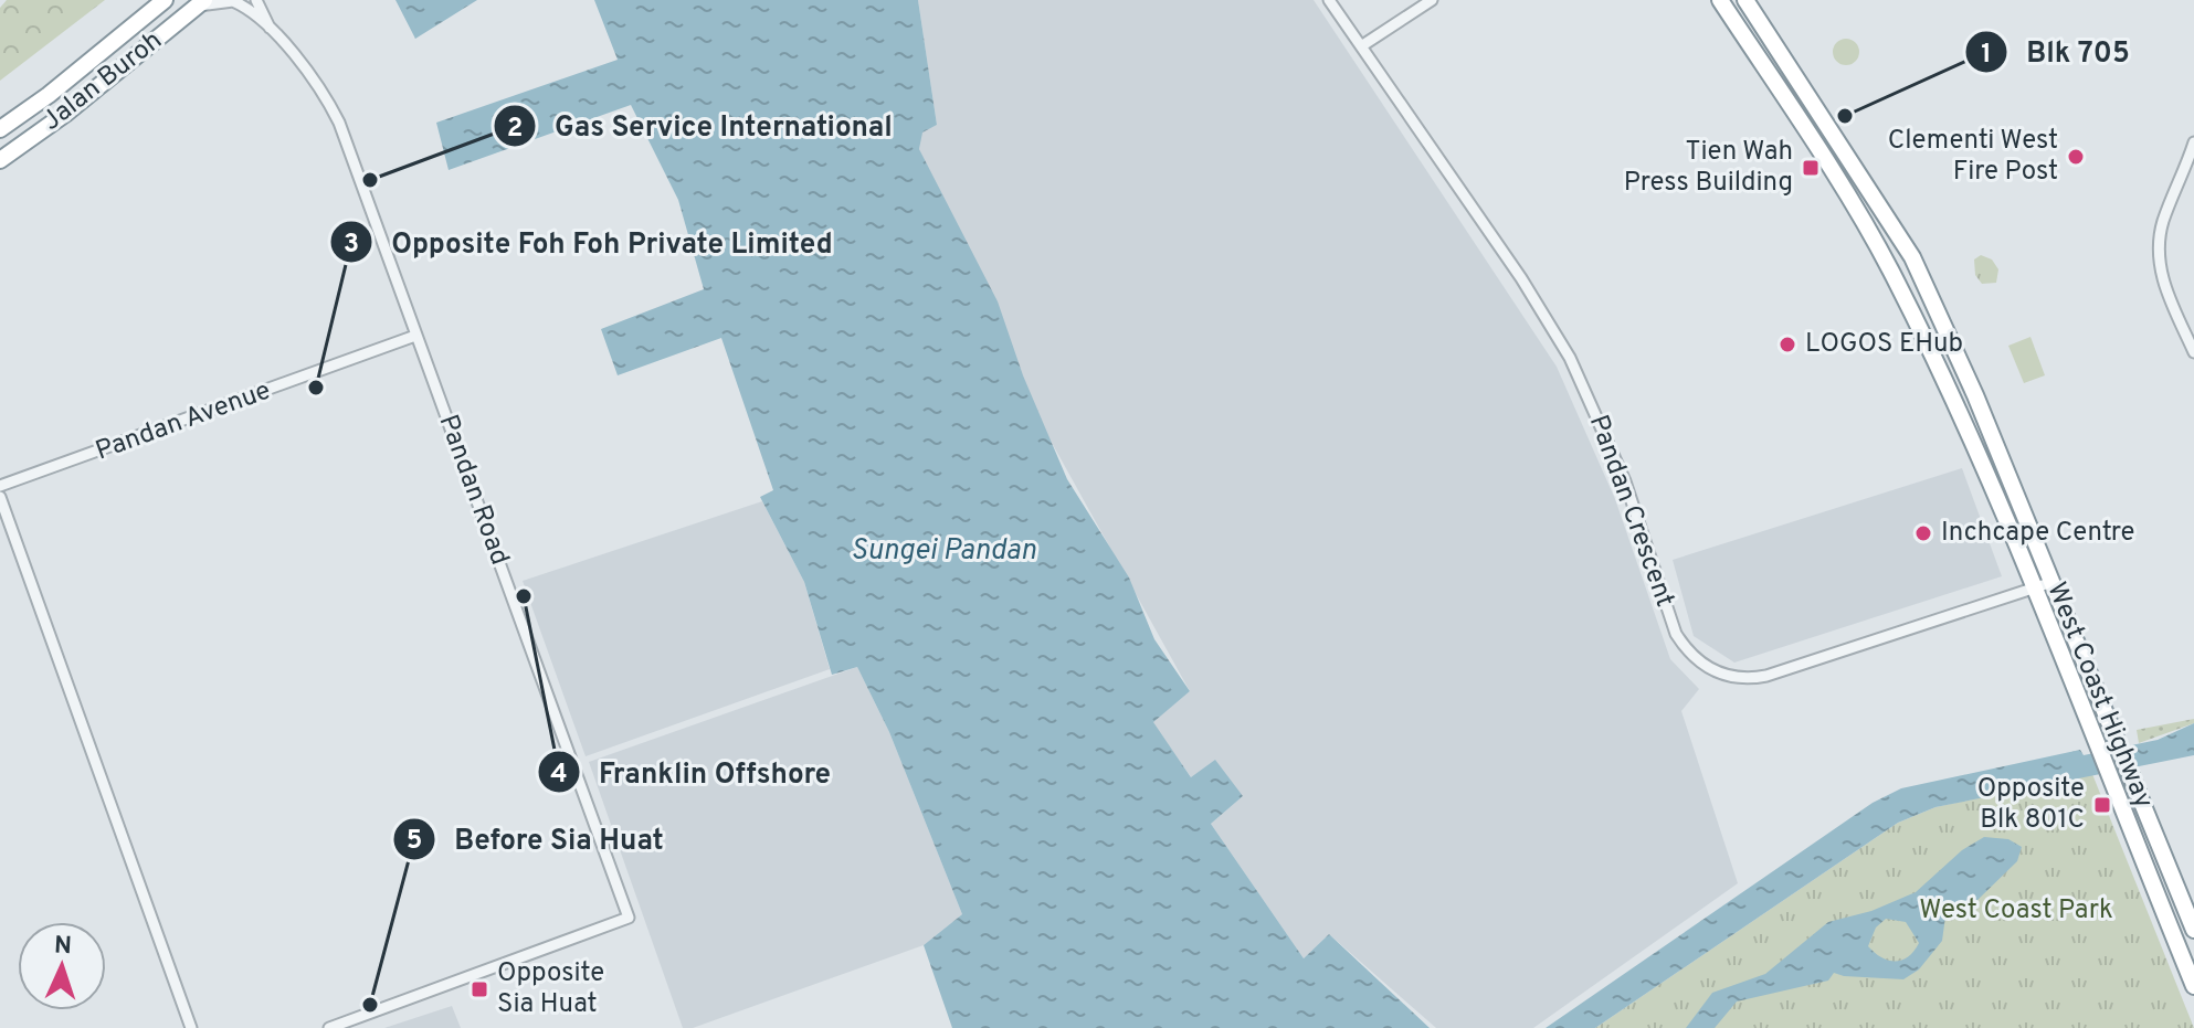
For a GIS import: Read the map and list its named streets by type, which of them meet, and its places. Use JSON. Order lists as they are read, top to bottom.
{
  "streets": {
    "highway": ["Jalan Buroh", "West Coast Highway"],
    "street": ["Pandan Avenue", "Pandan Road", "Pandan Crescent"]
  },
  "crossings": [
    ["Jalan Buroh", "Pandan Road"],
    ["Pandan Avenue", "Pandan Road"],
    ["Pandan Crescent", "West Coast Highway"]
  ],
  "water": ["Sungei Pandan"],
  "parks": ["West Coast Park"],
  "places": {
    "other": [
      "Blk 705",
      "Clementi West Fire Post",
      "Gas Service International",
      "LOGOS EHub",
      "Opposite Foh Foh Private Limited",
      "Inchcape Centre",
      "Franklin Offshore",
      "Before Sia Huat"
    ],
    "transit": ["Tien Wah Press Building", "Opposite Blk 801C", "Opposite Sia Huat"]
  },
  "north": "top"
}
